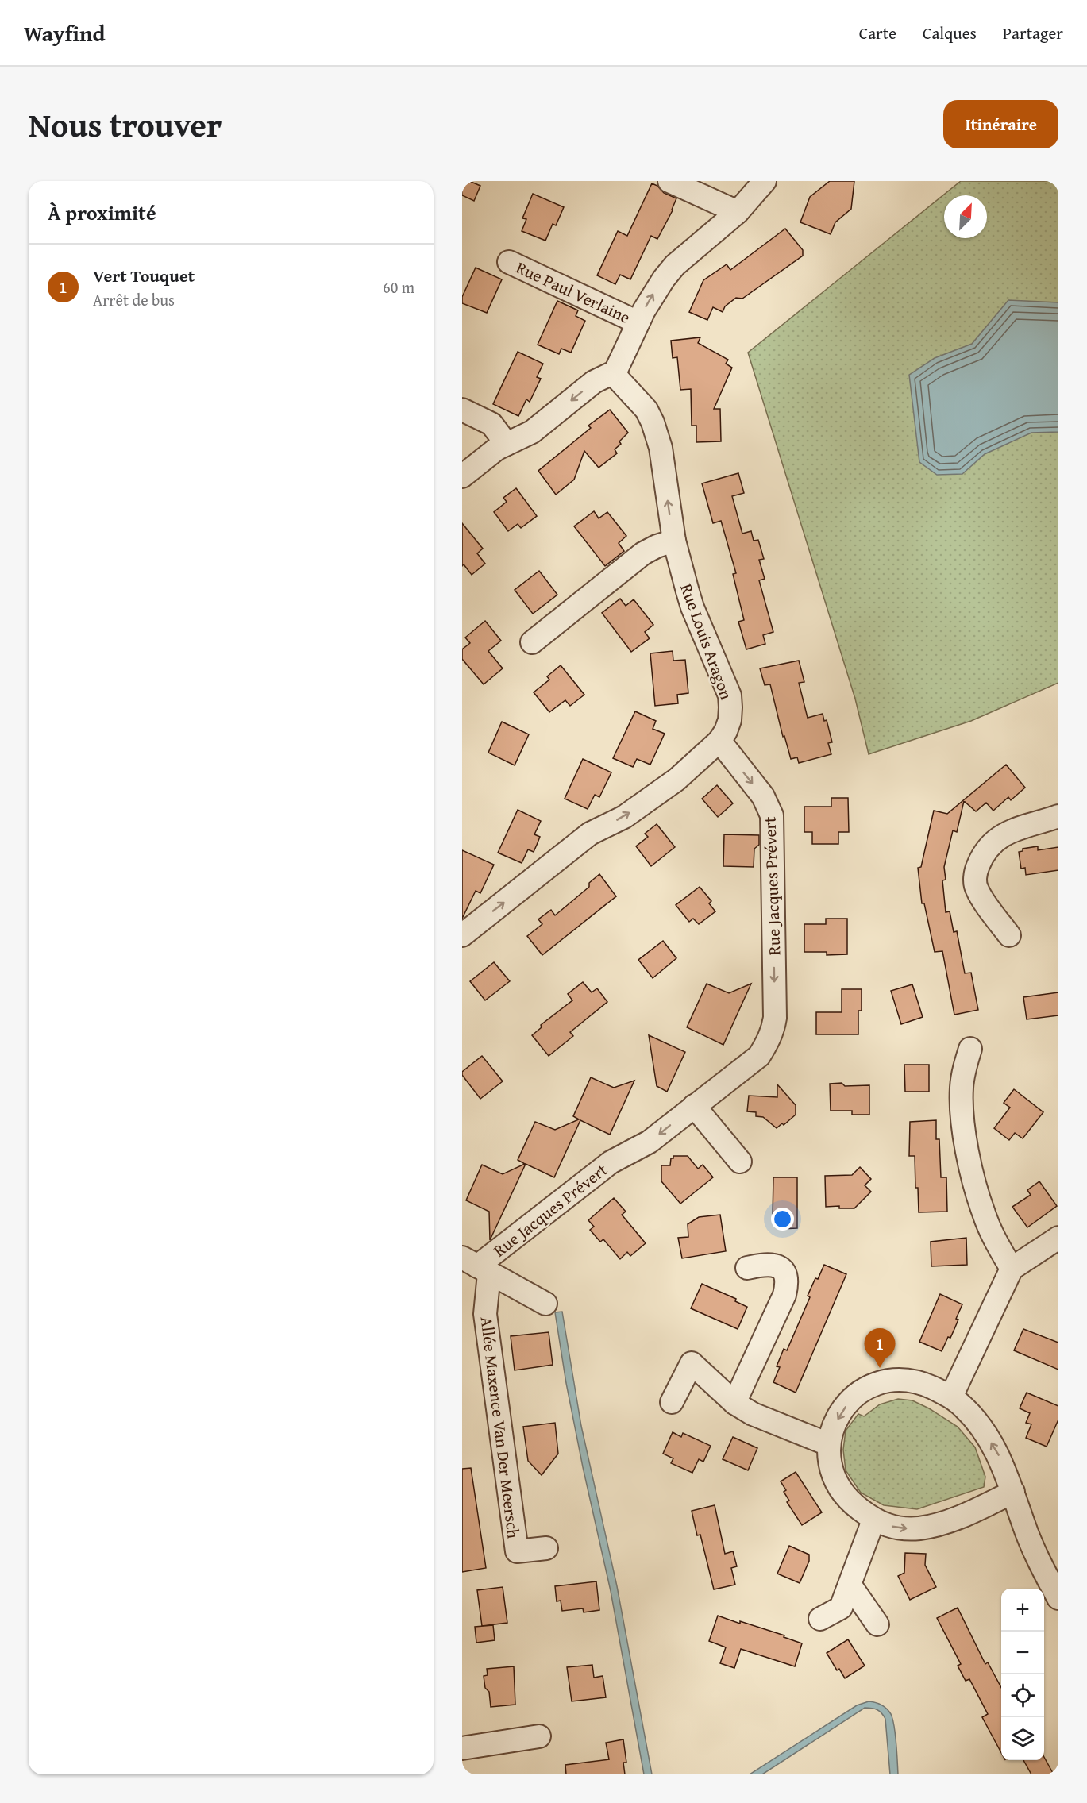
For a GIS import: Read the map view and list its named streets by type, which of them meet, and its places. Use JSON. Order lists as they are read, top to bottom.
{
  "streets": {
    "street": [
      "Rue Paul Verlaine",
      "Rue Louis Aragon",
      "Rue Jacques Prévert",
      "Allée Maxence Van Der Meersch"
    ]
  },
  "crossings": [
    ["Rue Paul Verlaine", "Rue Louis Aragon"],
    ["Rue Louis Aragon", "Rue Jacques Prévert"],
    ["Rue Jacques Prévert", "Allée Maxence Van Der Meersch"]
  ],
  "one_way": ["Rue Paul Verlaine", "Rue Louis Aragon", "Rue Jacques Prévert"],
  "north": "top right",
  "page": {
    "header": "Wayfind",
    "nav": ["Carte", "Calques", "Partager"],
    "title": "Nous trouver",
    "buttons": "Itinéraire",
    "heading": "À proximité",
    "list": [
      {
        "mark": "1",
        "name": "Vert Touquet",
        "note": "Arrêt de bus",
        "value": "60 m"
      }
    ],
    "pins": "1",
    "map_buttons": ["+", "−"]
  }
}
